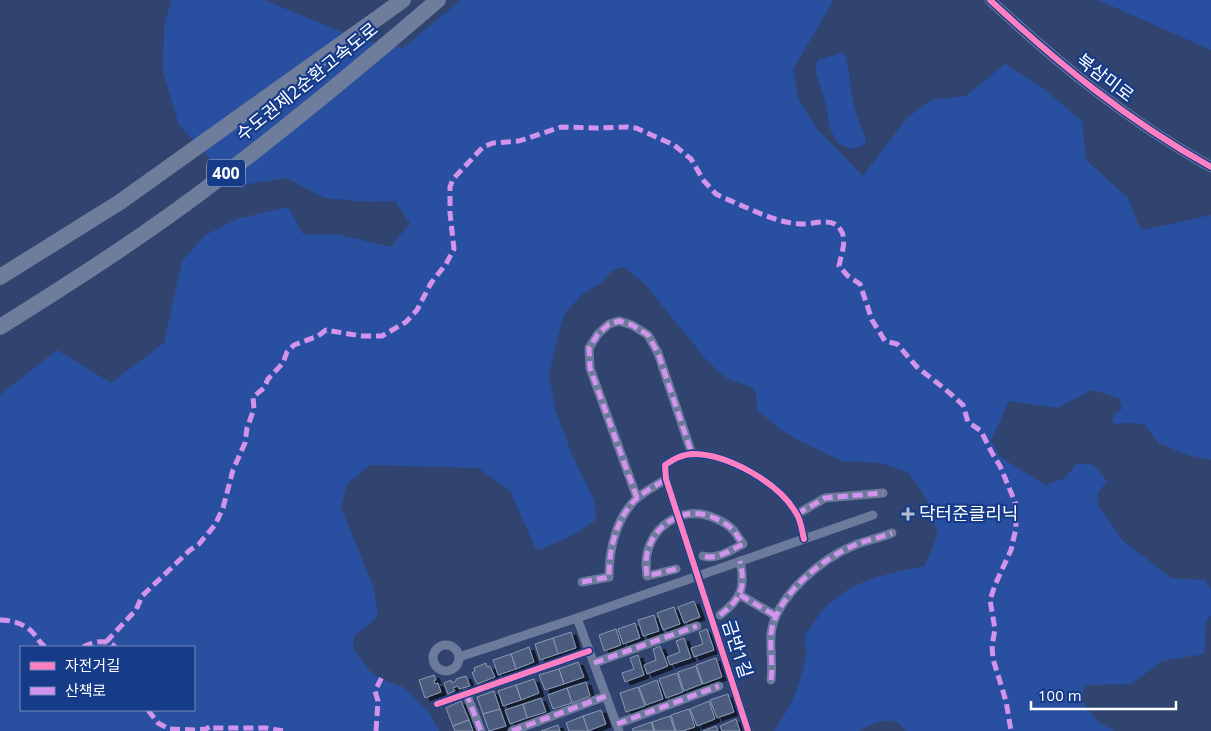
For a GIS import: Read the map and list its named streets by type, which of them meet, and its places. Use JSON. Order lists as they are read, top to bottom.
{
  "streets": {
    "highway": ["수도권제2순환고속도로", "400"],
    "street": ["북삼미로", "금반1길"]
  },
  "places": {
    "health": ["닥터준클리닉"]
  },
  "legend": ["자전거길", "산책로"],
  "scale_bar": "100 m"
}
